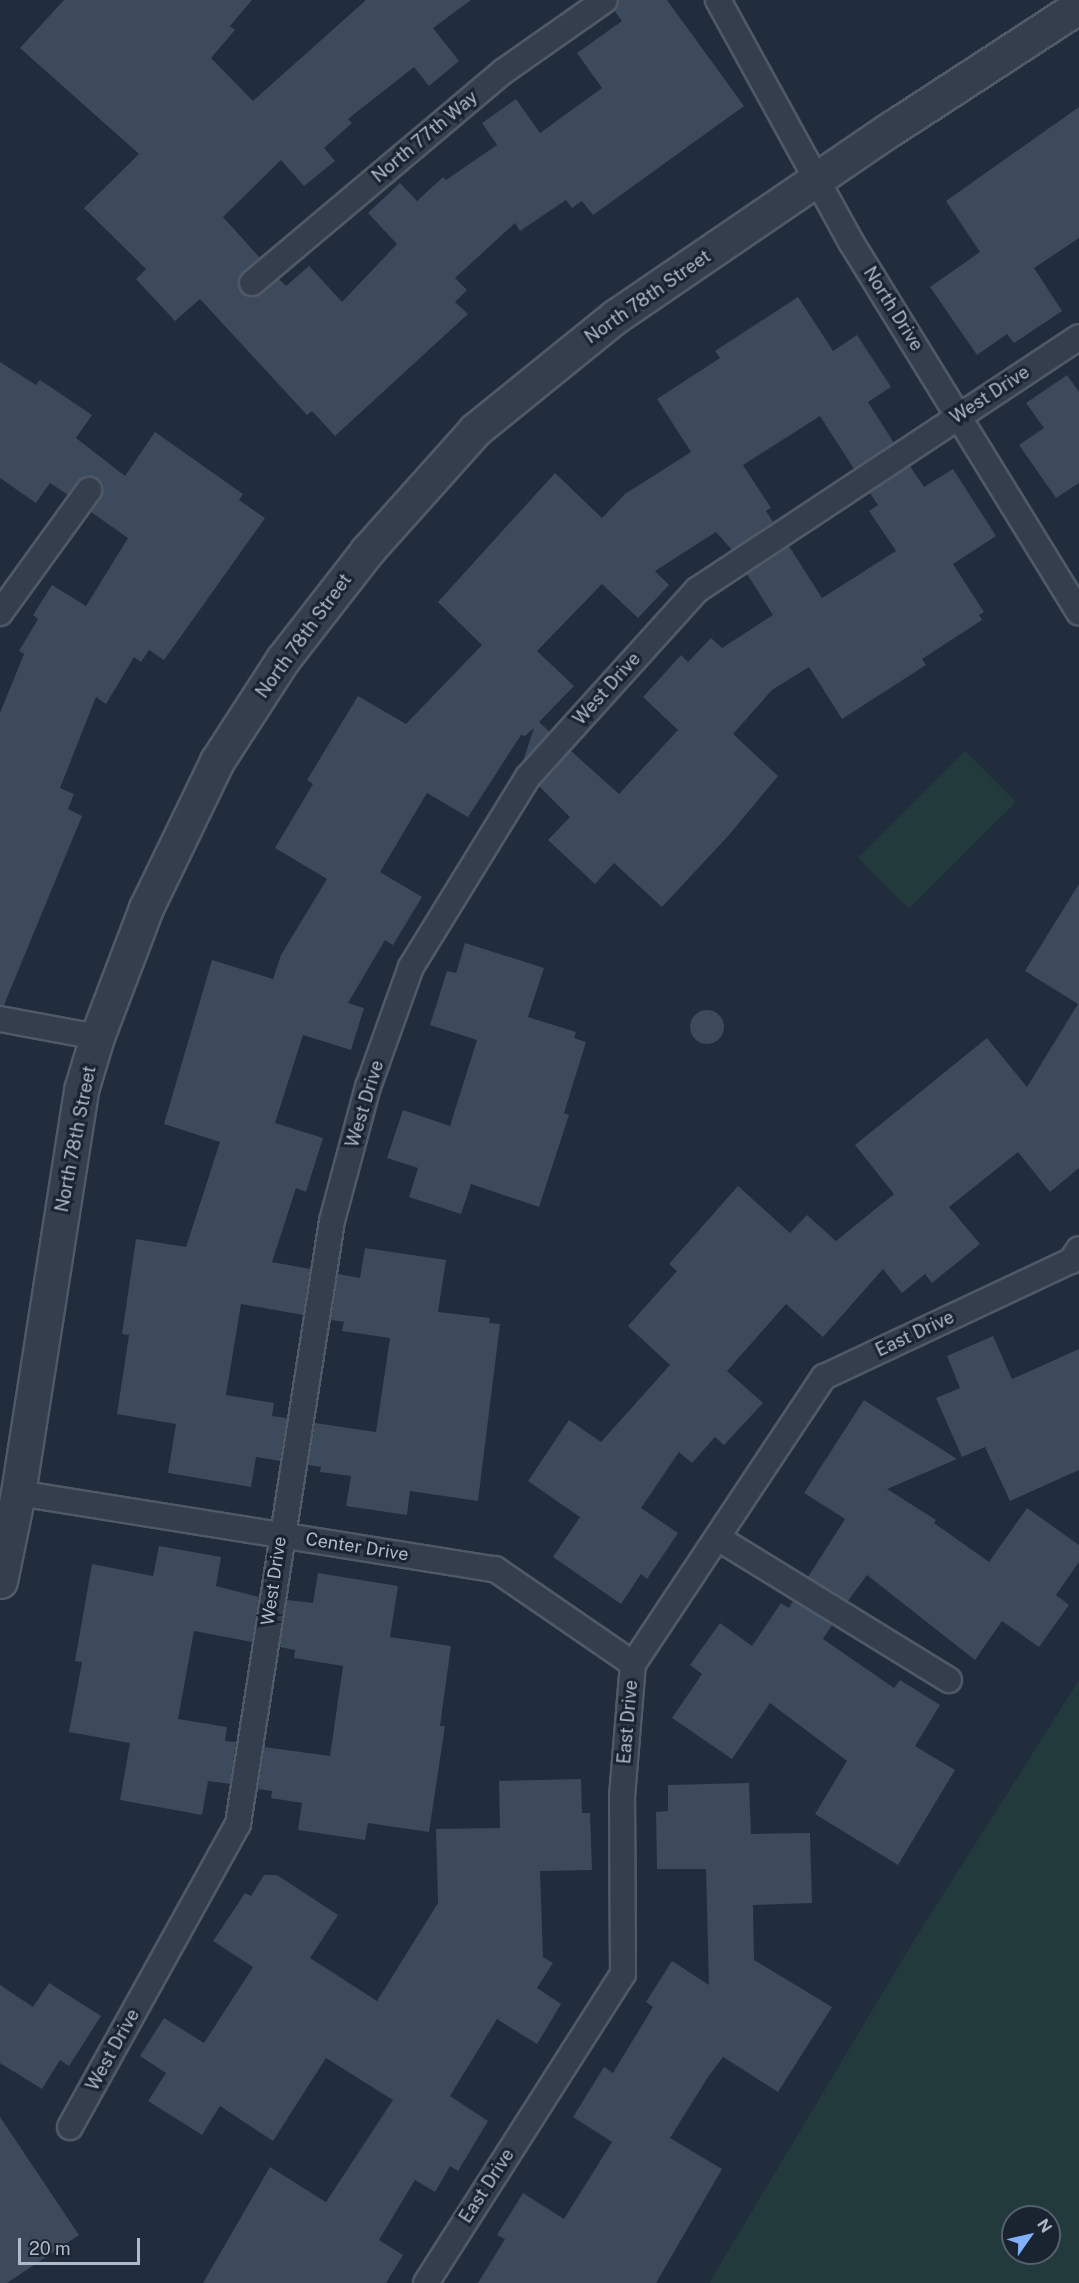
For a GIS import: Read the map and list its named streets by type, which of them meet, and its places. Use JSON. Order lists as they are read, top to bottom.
{
  "streets": {
    "street": ["North 78th Street"],
    "lane": [
      "North 77th Way",
      "North Drive",
      "West Drive",
      "East Drive",
      "Center Drive"
    ]
  },
  "crossings": [
    ["North 78th Street", "North Drive"],
    ["North 78th Street", "Center Drive"],
    ["North Drive", "West Drive"],
    ["West Drive", "Center Drive"],
    ["East Drive", "Center Drive"]
  ],
  "scale_bar": "20 m",
  "north": "top right"
}
